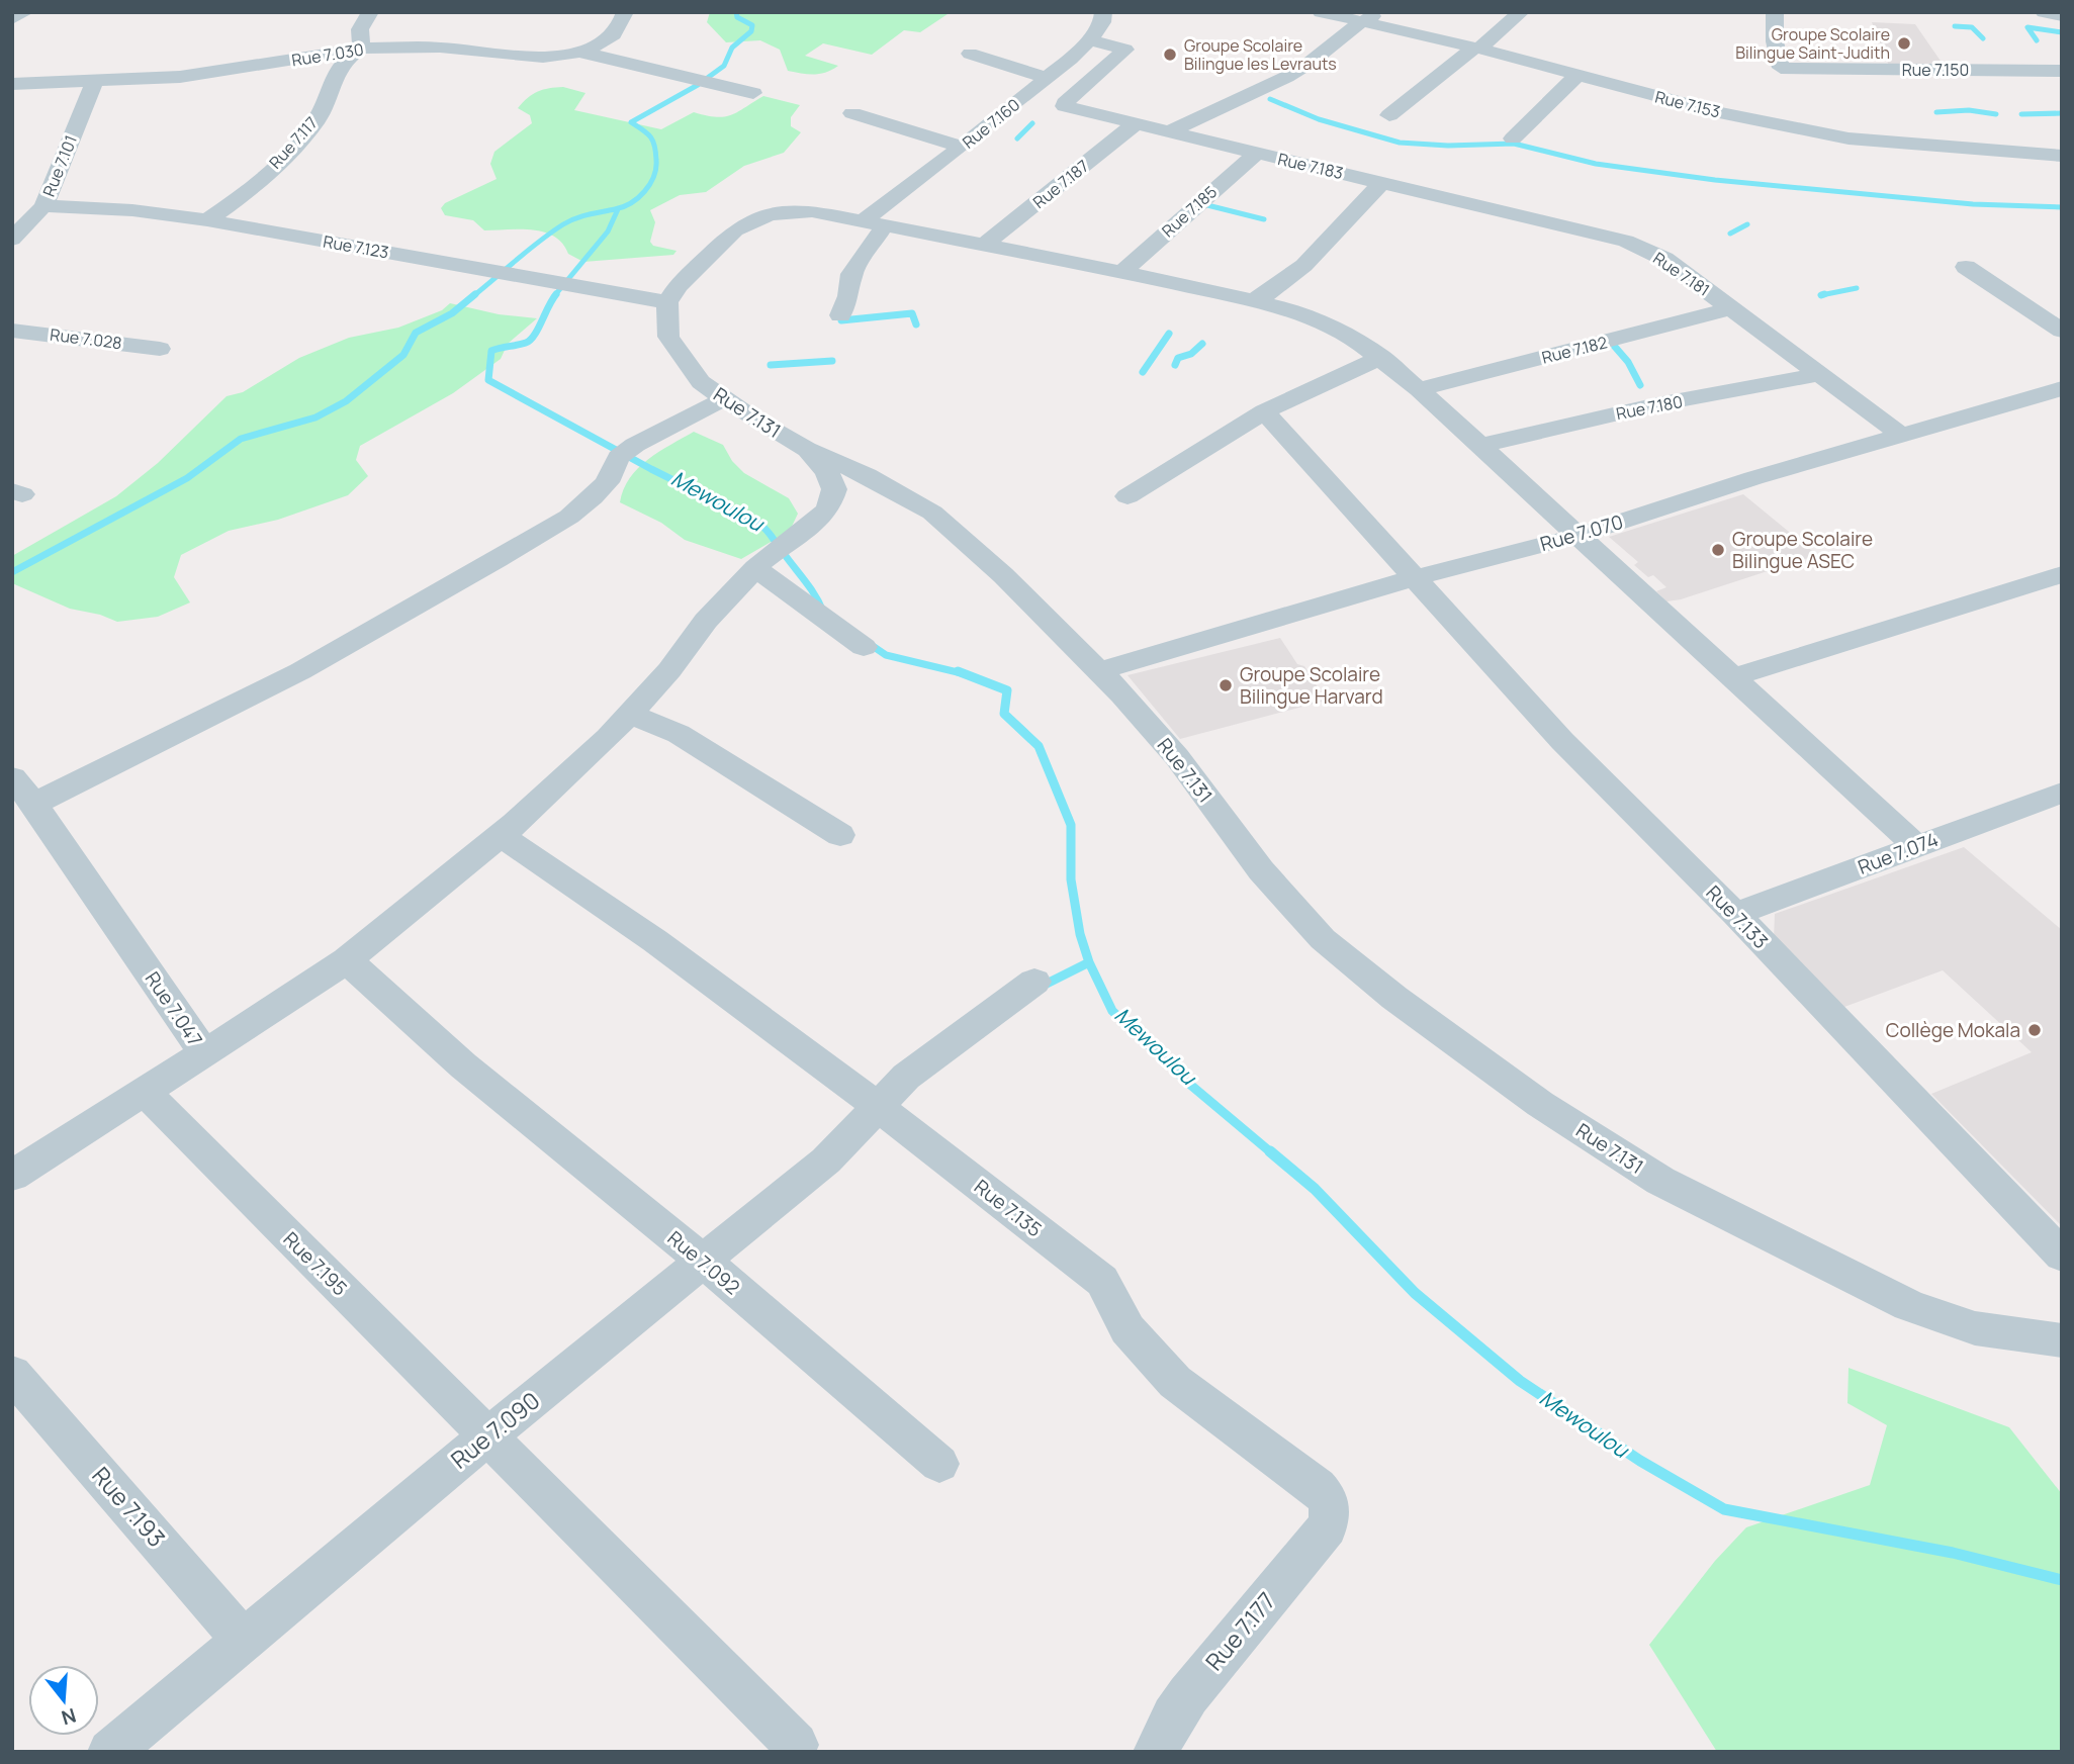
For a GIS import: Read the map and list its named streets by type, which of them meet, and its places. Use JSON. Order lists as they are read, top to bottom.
{
  "streets": {
    "street": [
      "Rue 7.030",
      "Rue 7.150",
      "Rue 7.153",
      "Rue 7.160",
      "Rue 7.117",
      "Rue 7.101",
      "Rue 7.183",
      "Rue 7.187",
      "Rue 7.185",
      "Rue 7.123",
      "Rue 7.181",
      "Rue 7.028",
      "Rue 7.182",
      "Rue 7.180",
      "Rue 7.131",
      "Rue 7.070",
      "Rue 7.074",
      "Rue 7.133",
      "Rue 7.047",
      "Rue 7.135",
      "Rue 7.092",
      "Rue 7.195",
      "Rue 7.090",
      "Rue 7.193",
      "Rue 7.177"
    ]
  },
  "crossings": [
    ["Rue 7.030", "Rue 7.117"],
    ["Rue 7.030", "Rue 7.101"],
    ["Rue 7.160", "Rue 7.183"],
    ["Rue 7.117", "Rue 7.123"],
    ["Rue 7.101", "Rue 7.123"],
    ["Rue 7.183", "Rue 7.187"],
    ["Rue 7.183", "Rue 7.185"],
    ["Rue 7.183", "Rue 7.181"],
    ["Rue 7.123", "Rue 7.131"],
    ["Rue 7.181", "Rue 7.182"],
    ["Rue 7.181", "Rue 7.180"],
    ["Rue 7.181", "Rue 7.070"],
    ["Rue 7.131", "Rue 7.070"],
    ["Rue 7.070", "Rue 7.133"],
    ["Rue 7.074", "Rue 7.133"],
    ["Rue 7.047", "Rue 7.195"],
    ["Rue 7.135", "Rue 7.090"],
    ["Rue 7.135", "Rue 7.177"],
    ["Rue 7.092", "Rue 7.090"],
    ["Rue 7.195", "Rue 7.090"],
    ["Rue 7.090", "Rue 7.193"]
  ],
  "water": ["Mewoulou"],
  "places": [
    "Groupe Scolaire Bilingue Saint-Judith",
    "Groupe Scolaire Bilingue les Levrauts",
    "Groupe Scolaire Bilingue ASEC",
    "Groupe Scolaire Bilingue Harvard",
    "Collège Mokala"
  ],
  "north": "bottom"
}
